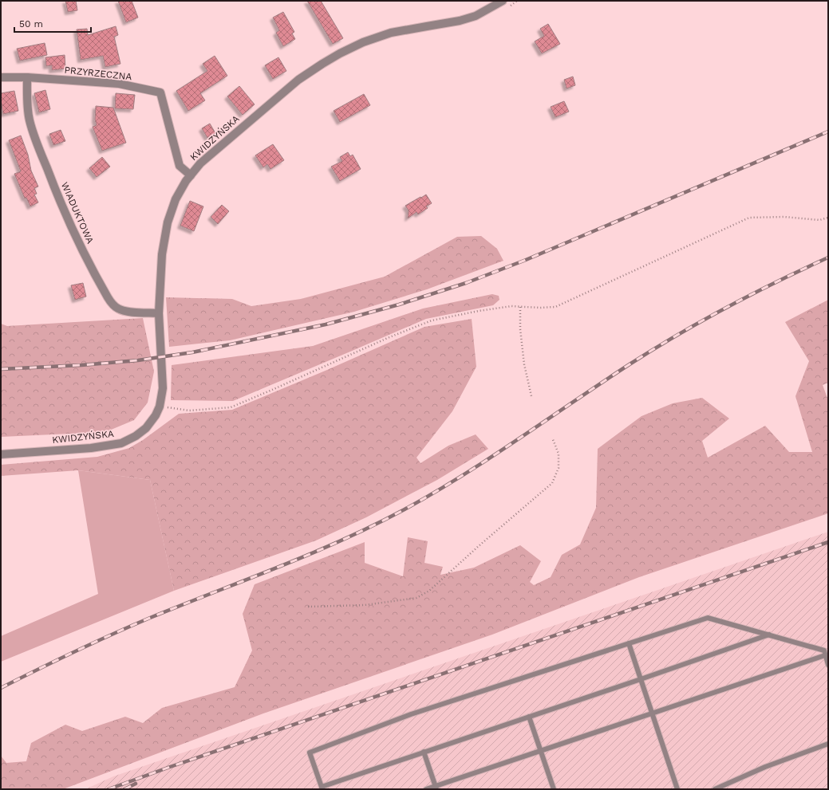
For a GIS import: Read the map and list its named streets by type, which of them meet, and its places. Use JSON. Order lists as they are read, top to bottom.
{
  "streets": {
    "street": ["PRZYRZECZNA", "KWIDZYŃSKA", "WIADUKTOWA"]
  },
  "crossings": [
    ["PRZYRZECZNA", "KWIDZYŃSKA"],
    ["PRZYRZECZNA", "WIADUKTOWA"],
    ["KWIDZYŃSKA", "WIADUKTOWA"]
  ],
  "scale_bar": "50 m"
}
